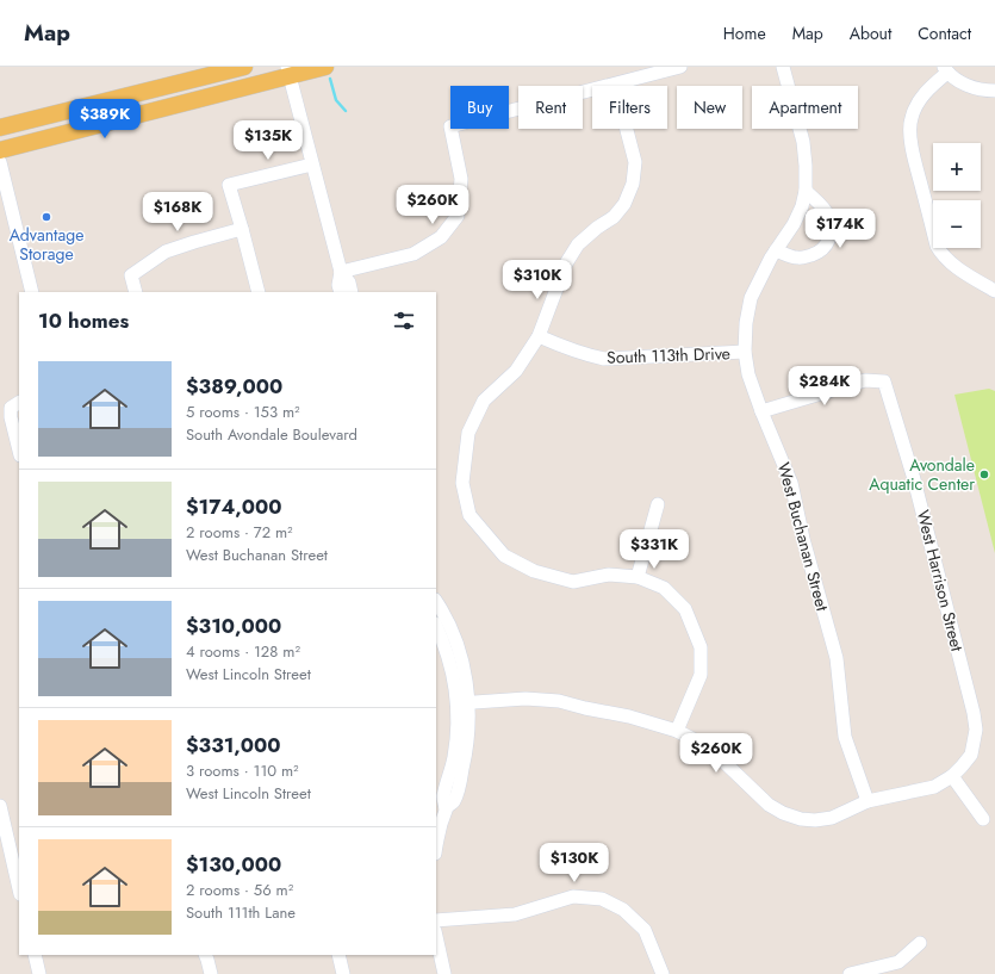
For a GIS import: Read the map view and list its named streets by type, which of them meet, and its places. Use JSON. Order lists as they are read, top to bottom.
{
  "streets": {
    "street": ["South 113th Drive", "West Buchanan Street", "West Harrison Street"]
  },
  "crossings": [
    ["South 113th Drive", "West Buchanan Street"],
    ["West Buchanan Street", "West Harrison Street"]
  ],
  "places": ["Advantage Storage", "Avondale Aquatic Center"],
  "page": {
    "header": "Map",
    "nav": [
      "Home",
      "Map",
      "About",
      "Contact"
    ],
    "chip": [
      "Buy",
      "Rent",
      "Filters",
      "New",
      "Apartment"
    ],
    "price": [
      "$389K",
      "$135K",
      "$260K",
      "$168K",
      "$174K",
      "$310K",
      "$284K",
      "$331K",
      "$260K",
      "$130K"
    ],
    "map_buttons": ["+", "−"],
    "heading": "10 homes",
    "list": [
      {
        "name": "$389,000",
        "note": "5 rooms · 153 m² · South Avondale Boulevard"
      },
      {
        "name": "$174,000",
        "note": "2 rooms · 72 m² · West Buchanan Street"
      },
      {
        "name": "$310,000",
        "note": "4 rooms · 128 m² · West Lincoln Street"
      },
      {
        "name": "$331,000",
        "note": "3 rooms · 110 m² · West Lincoln Street"
      },
      {
        "name": "$130,000",
        "note": "2 rooms · 56 m² · South 111th Lane"
      }
    ]
  }
}
